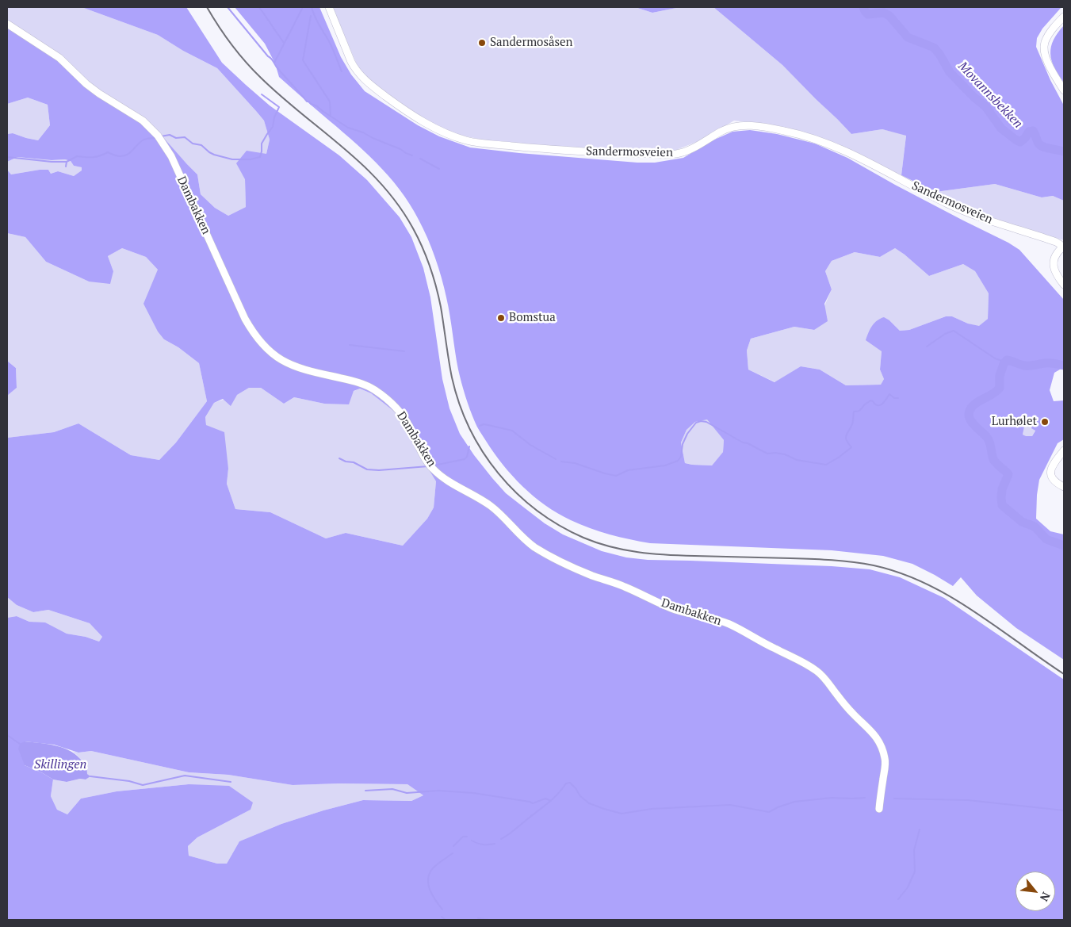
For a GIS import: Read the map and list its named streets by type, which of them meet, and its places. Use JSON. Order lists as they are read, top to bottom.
{
  "streets": {
    "street": ["Sandermosveien", "Dambakken"]
  },
  "water": ["Movannsbekken", "Skillingen"],
  "places": ["Sandermosåsen", "Bomstua", "Lurhølet"],
  "north": "bottom right"
}
